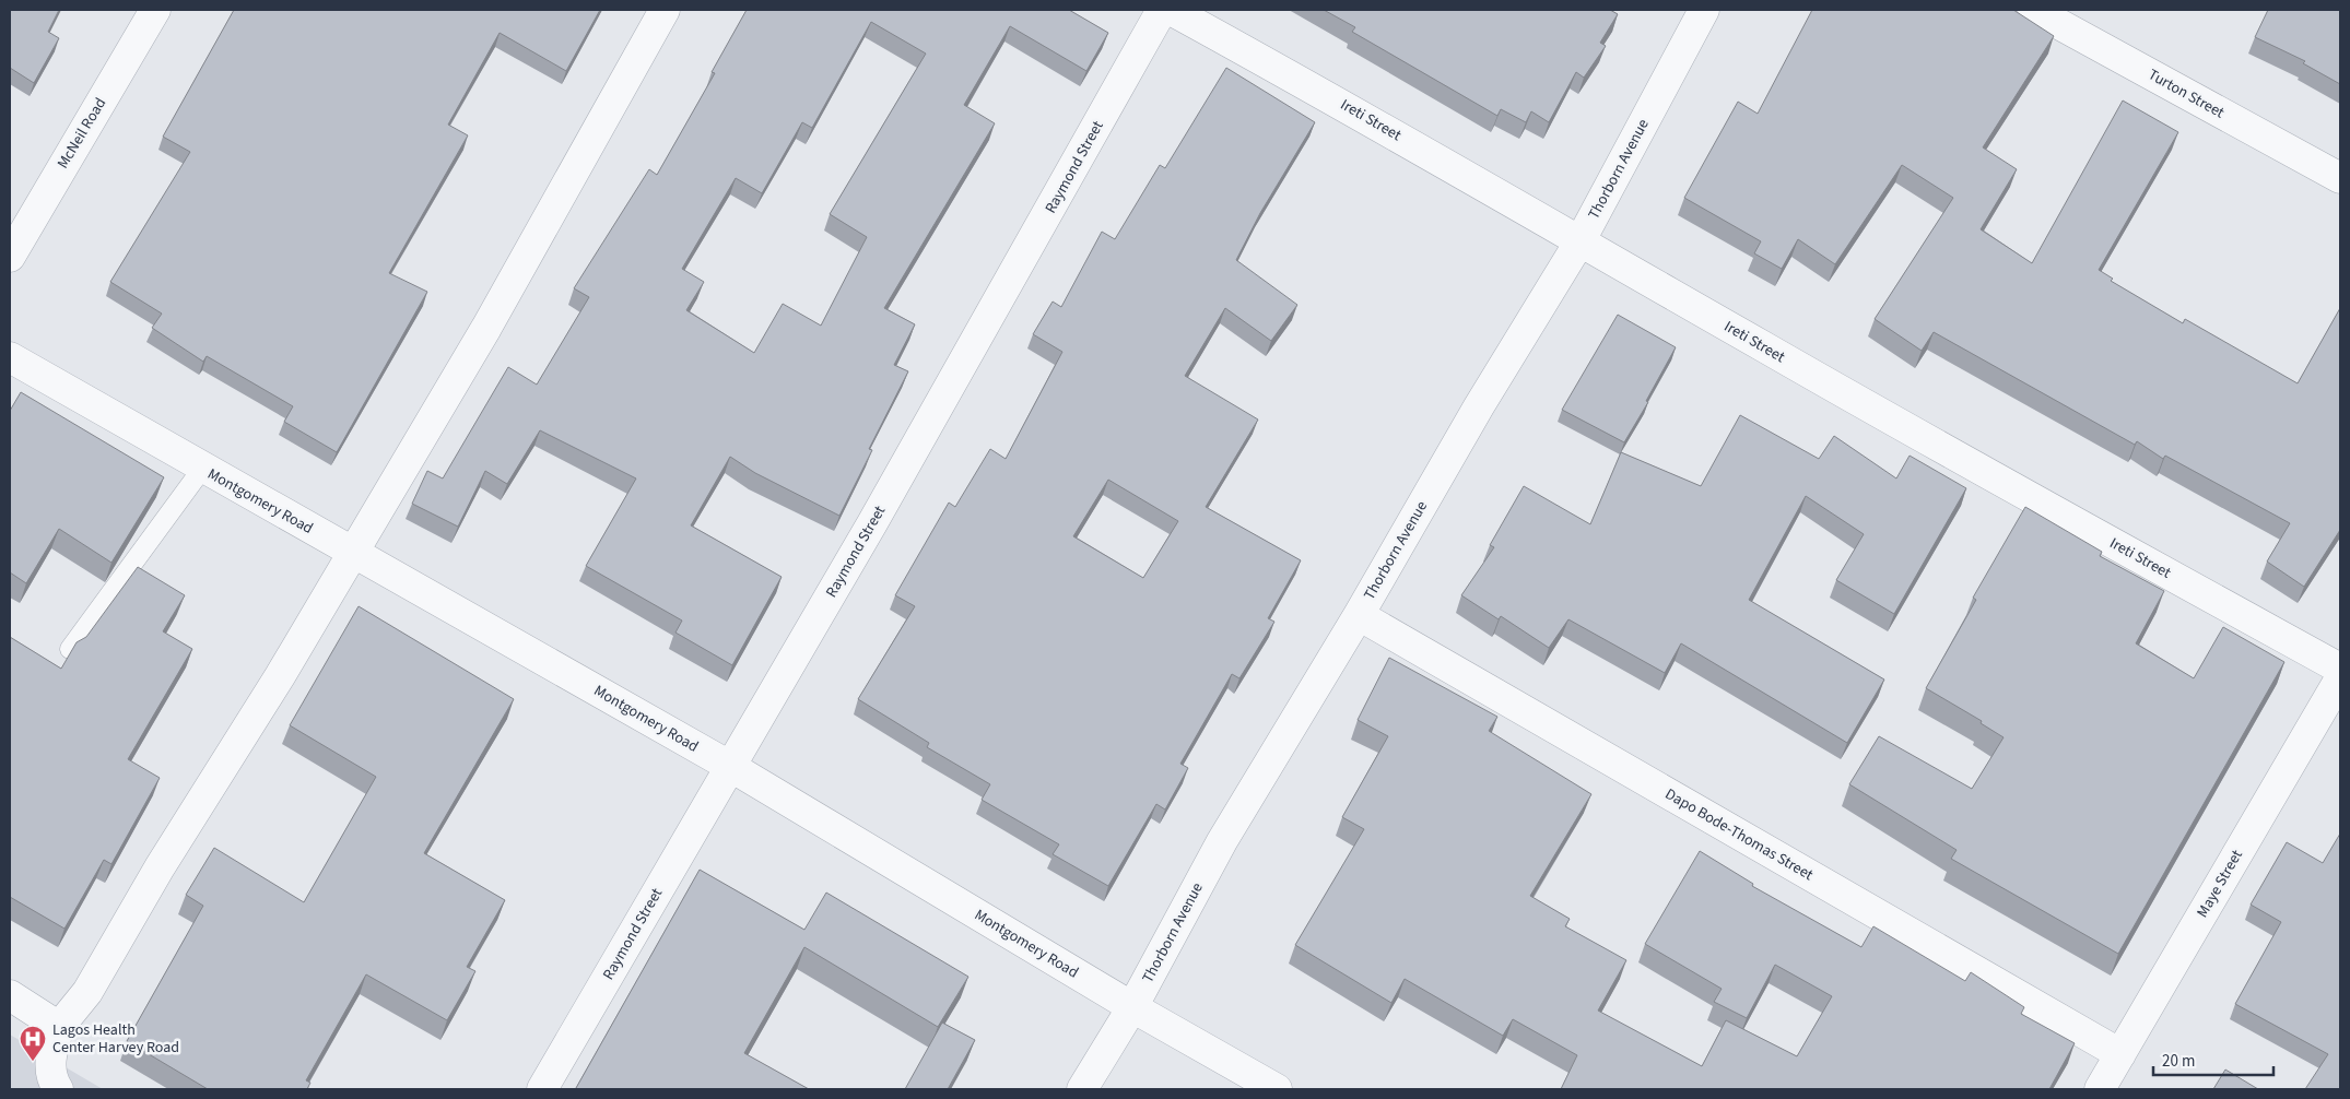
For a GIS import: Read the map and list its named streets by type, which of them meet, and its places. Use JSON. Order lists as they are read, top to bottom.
{
  "streets": {
    "street": [
      "Turton Street",
      "Ireti Street",
      "McNeil Road",
      "Raymond Street",
      "Thorborn Avenue",
      "Montgomery Road",
      "Dapo Bode-Thomas Street",
      "Maye Street"
    ]
  },
  "crossings": [
    ["Ireti Street", "Thorborn Avenue"],
    ["Raymond Street", "Montgomery Road"],
    ["Thorborn Avenue", "Montgomery Road"],
    ["Thorborn Avenue", "Dapo Bode-Thomas Street"],
    ["Dapo Bode-Thomas Street", "Maye Street"]
  ],
  "places": {
    "hospital": ["Lagos Health Center Harvey Road"]
  },
  "scale_bar": "20 m"
}
